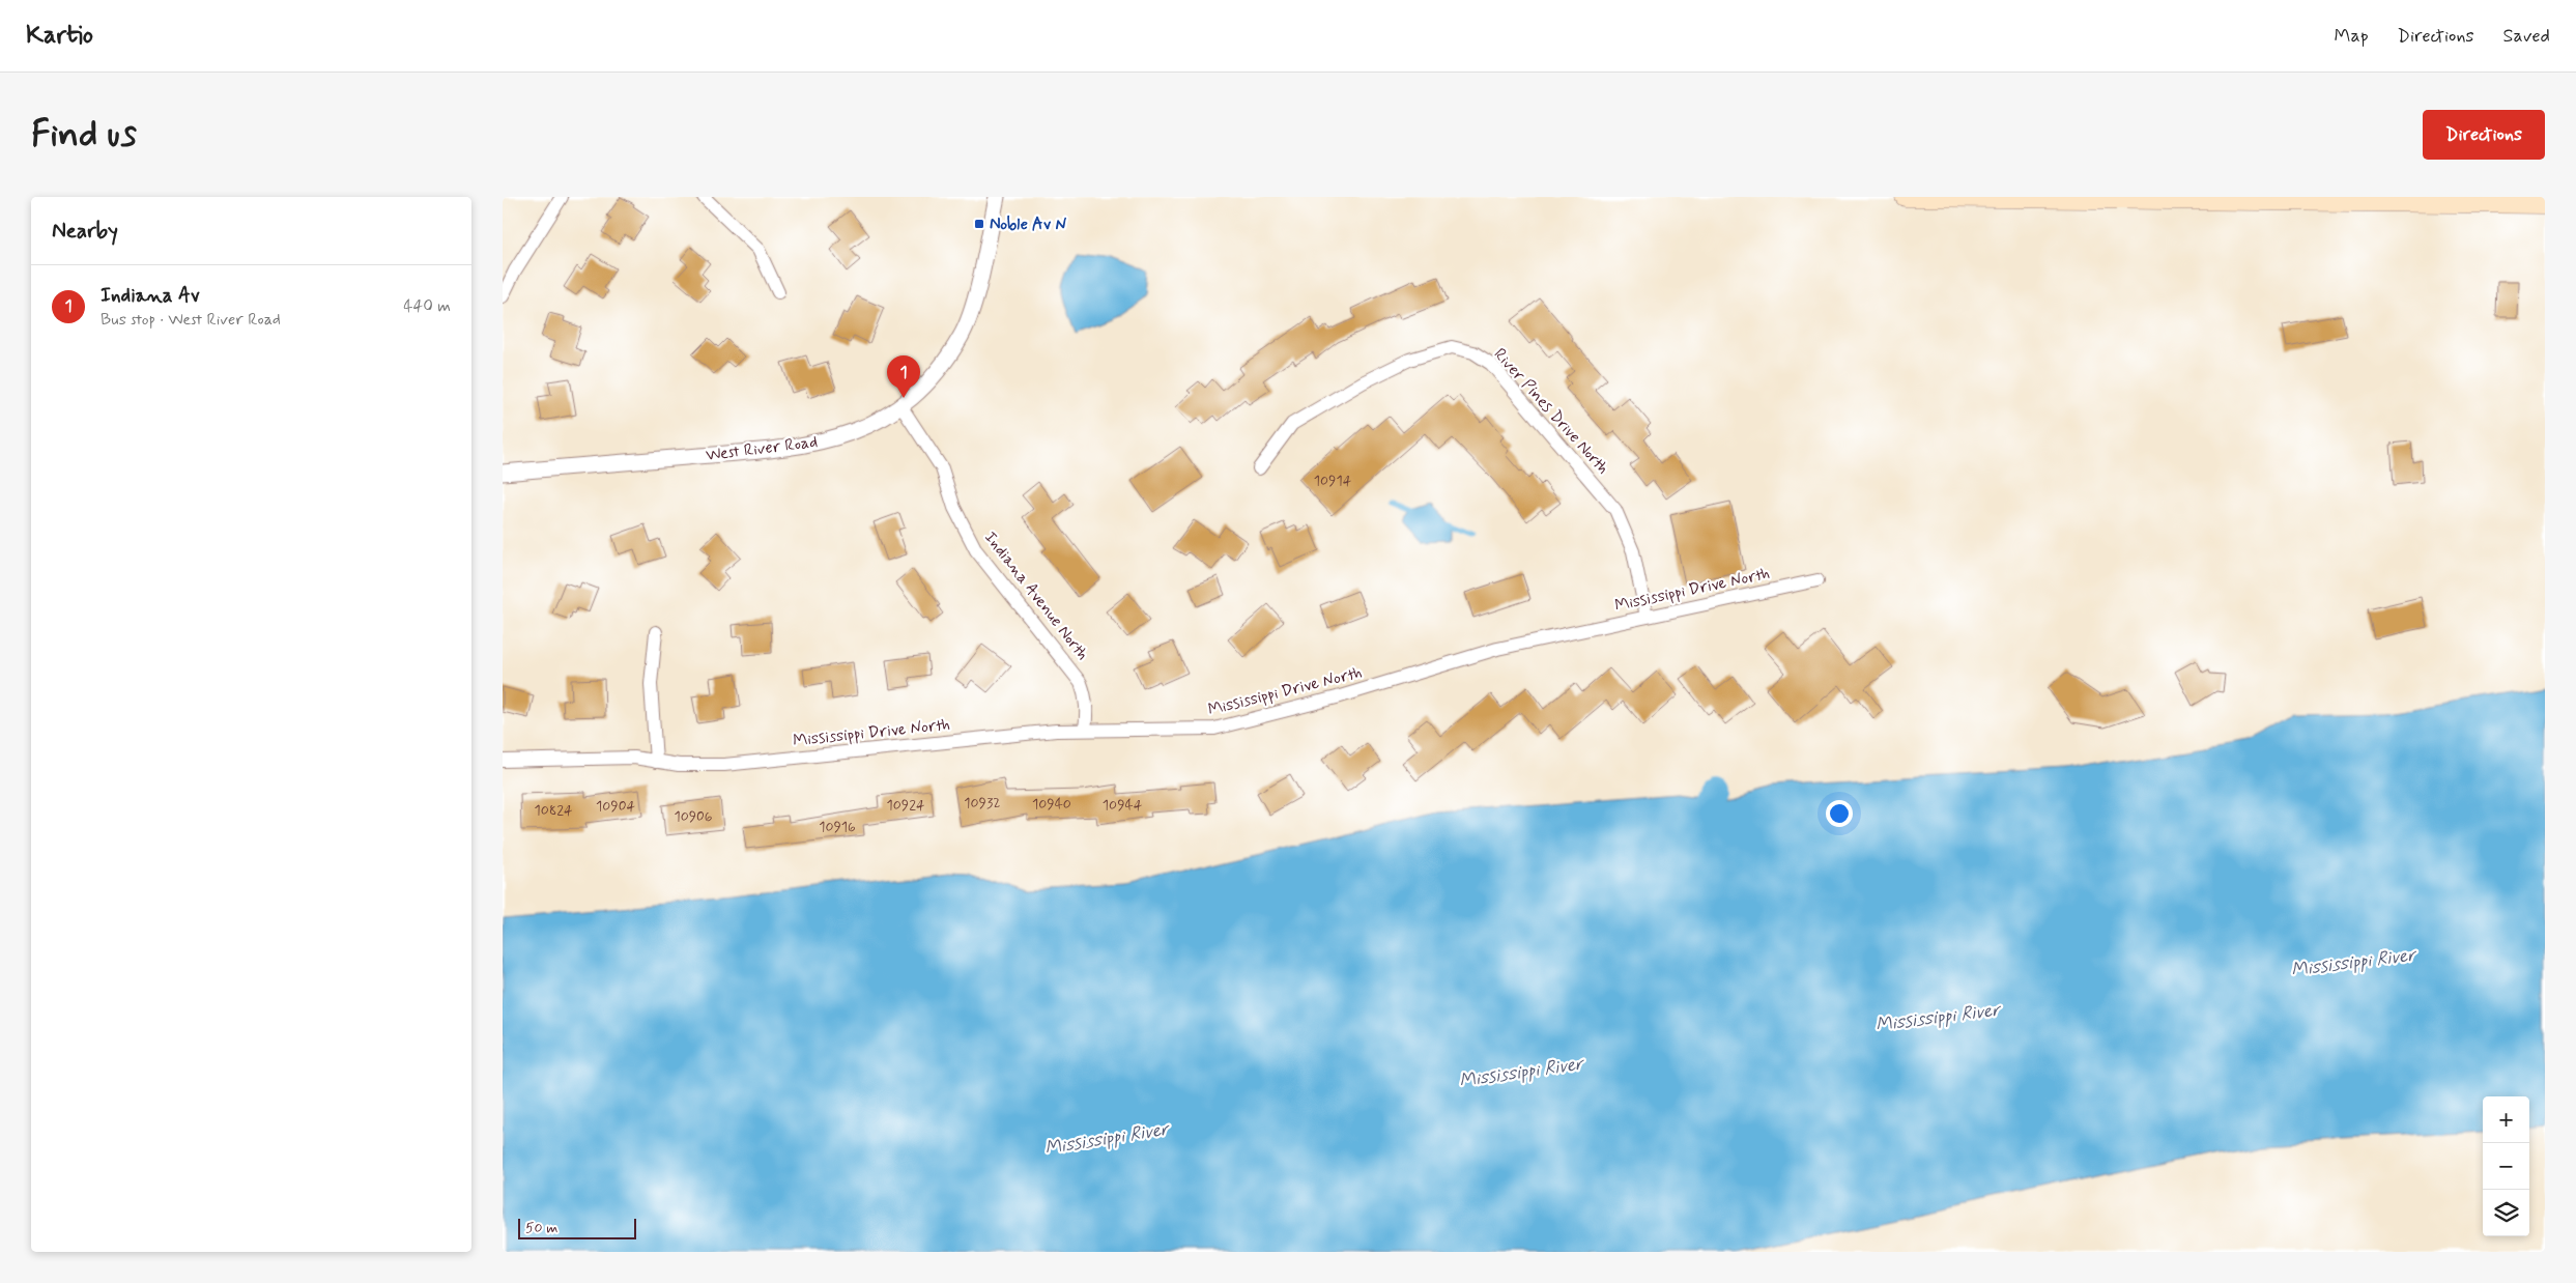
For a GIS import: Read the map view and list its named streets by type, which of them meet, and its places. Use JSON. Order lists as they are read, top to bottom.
{
  "streets": {
    "street": [
      "River Pines Drive North",
      "West River Road",
      "Mississippi Drive North",
      "Indiana Avenue North"
    ]
  },
  "crossings": [
    ["River Pines Drive North", "Mississippi Drive North"],
    ["West River Road", "Indiana Avenue North"],
    ["Mississippi Drive North", "Indiana Avenue North"]
  ],
  "water": ["Mississippi River"],
  "places": {
    "transit": ["Noble Av N"]
  },
  "house_numbers": [
    "10914",
    "10932",
    "10940",
    "10924",
    "10944",
    "10904",
    "10824",
    "10906",
    "10916"
  ],
  "scale_bar": "50 m",
  "page": {
    "header": "Kartio",
    "nav": ["Map", "Directions", "Saved"],
    "buttons": "Directions",
    "title": "Find us",
    "heading": "Nearby",
    "list": [
      {
        "mark": "1",
        "name": "Indiana Av",
        "note": "Bus stop · West River Road",
        "value": "440 m"
      }
    ],
    "pins": "1",
    "map_buttons": ["+", "−"],
    "scale": "50 m"
  }
}
